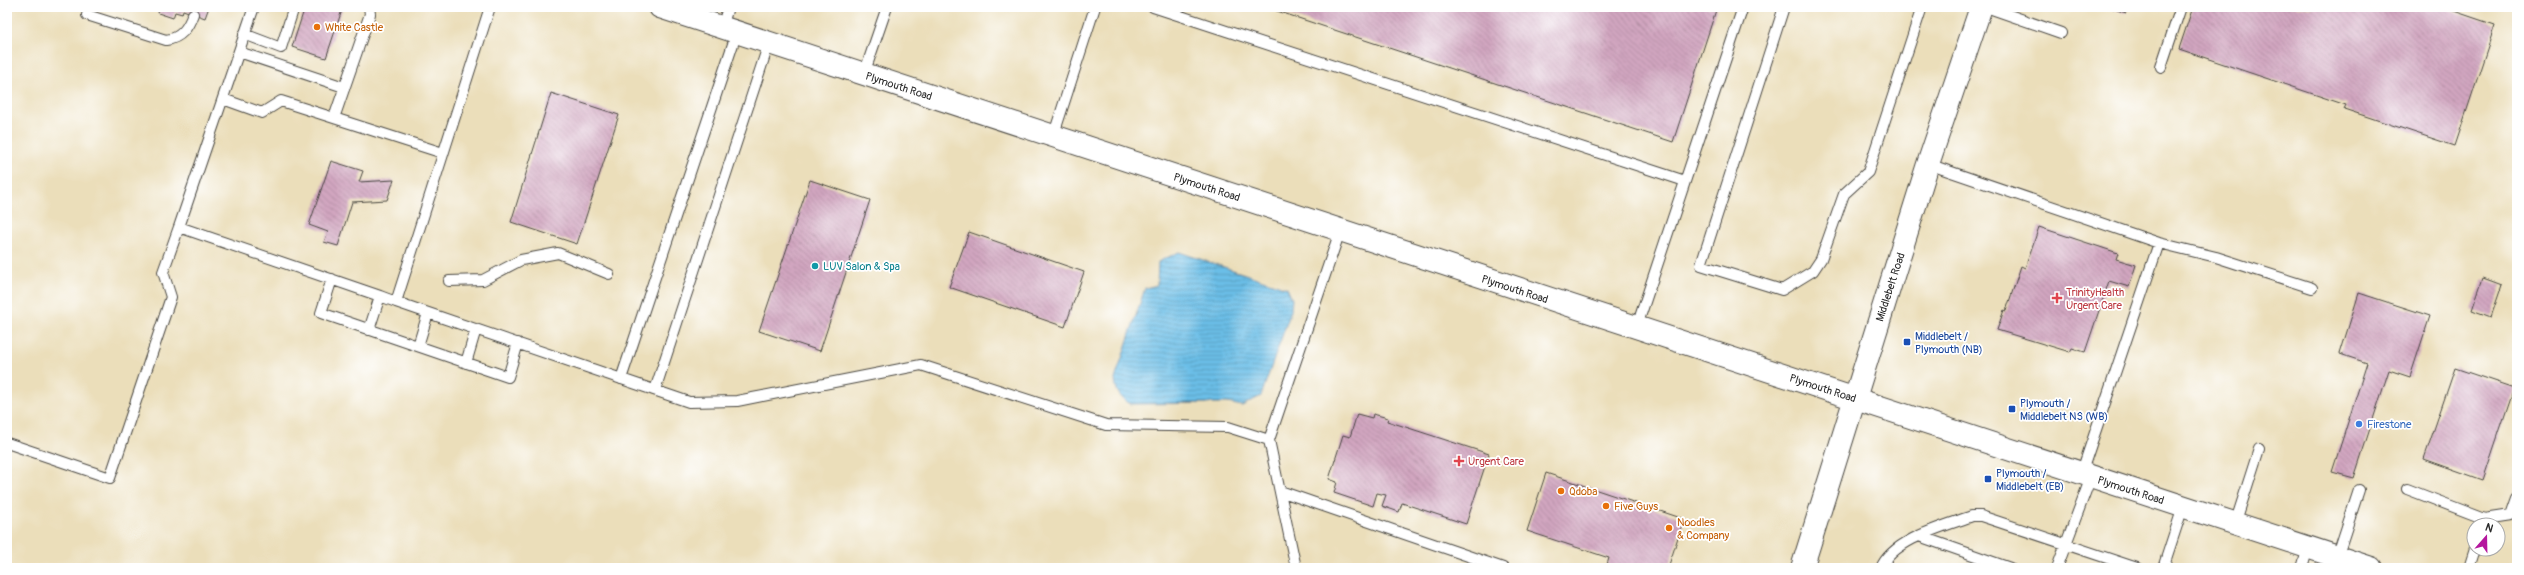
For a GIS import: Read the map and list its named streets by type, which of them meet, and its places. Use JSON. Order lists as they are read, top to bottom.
{
  "streets": {
    "main road": ["Plymouth Road", "Middlebelt Road"]
  },
  "crossings": [
    ["Plymouth Road", "Middlebelt Road"]
  ],
  "places": {
    "other": [
      "White Castle",
      "LUV Salon & Spa",
      "Firestone",
      "Qdoba",
      "Five Guys",
      "Noodles & Company"
    ],
    "health": ["TrinityHealth Urgent Care", "Urgent Care"],
    "transit": ["Middlebelt / Plymouth (NB)", "Plymouth / Middlebelt NS (WB)", "Plymouth / Middlebelt (EB)"]
  },
  "north": "top"
}
